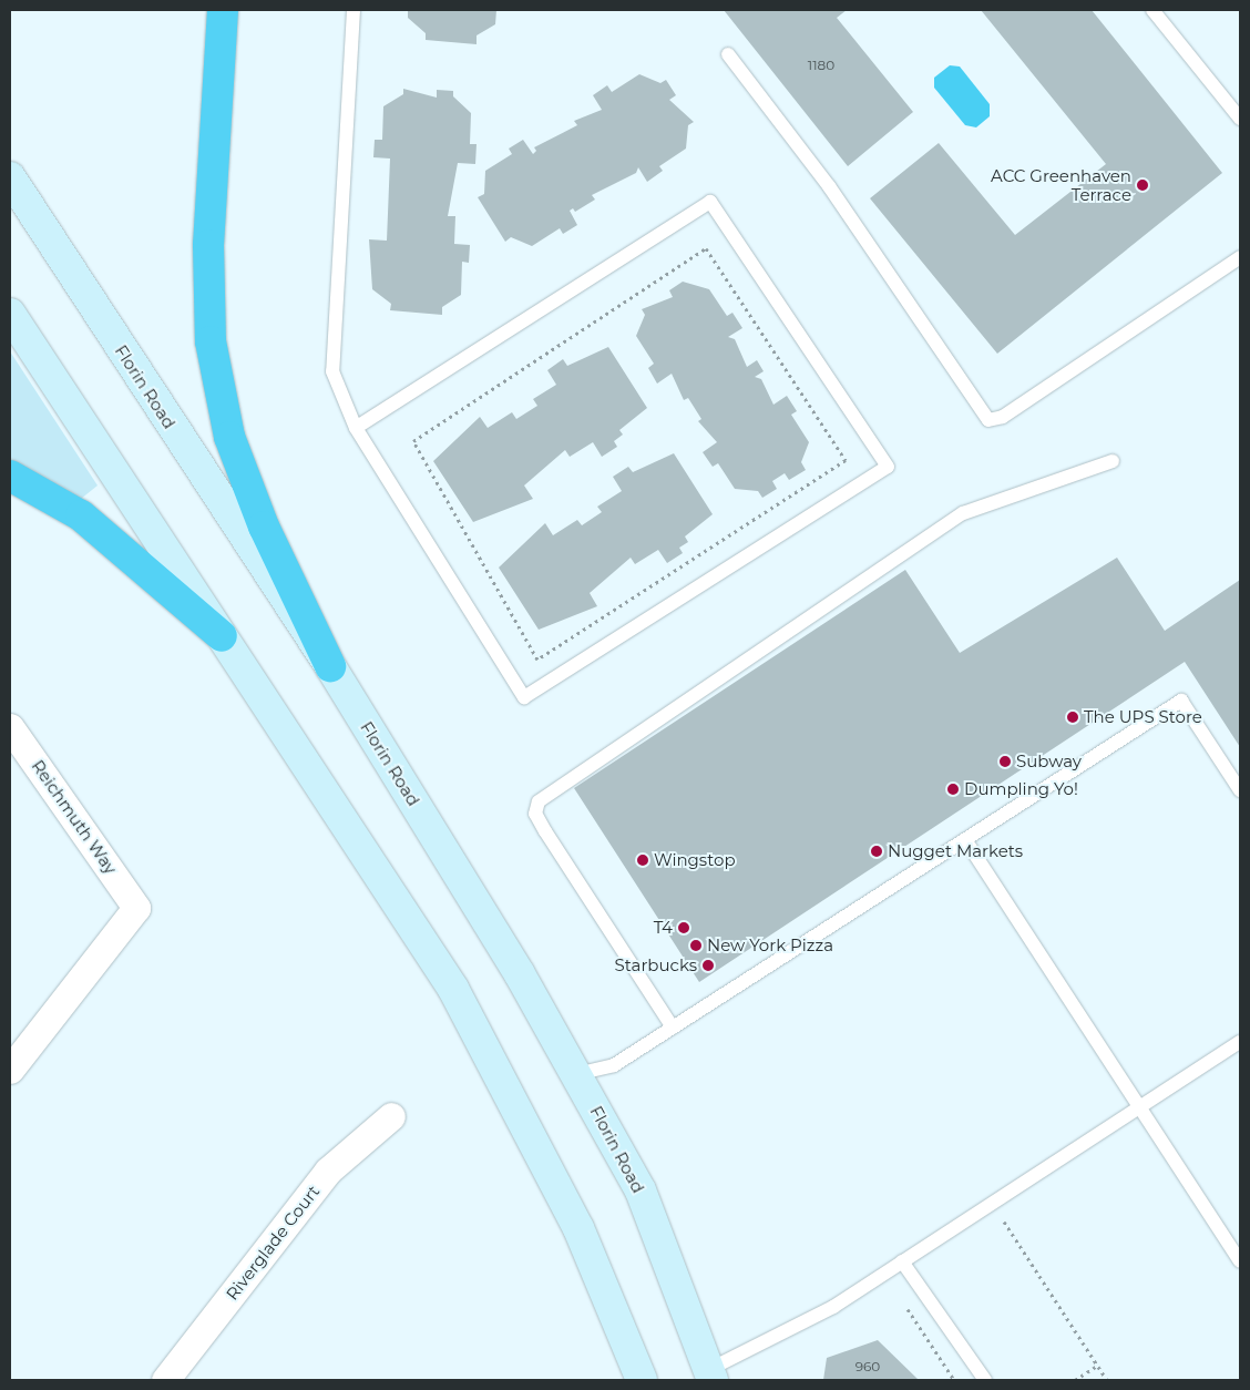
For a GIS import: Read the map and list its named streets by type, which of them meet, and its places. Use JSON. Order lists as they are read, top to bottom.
{
  "streets": {
    "main road": ["Florin Road"],
    "street": ["Reichmuth Way", "Riverglade Court"]
  },
  "places": [
    "ACC Greenhaven Terrace",
    "The UPS Store",
    "Subway",
    "Dumpling Yo!",
    "Nugget Markets",
    "Wingstop",
    "T4",
    "New York Pizza",
    "Starbucks"
  ],
  "house_numbers": ["1180", "960"]
}
